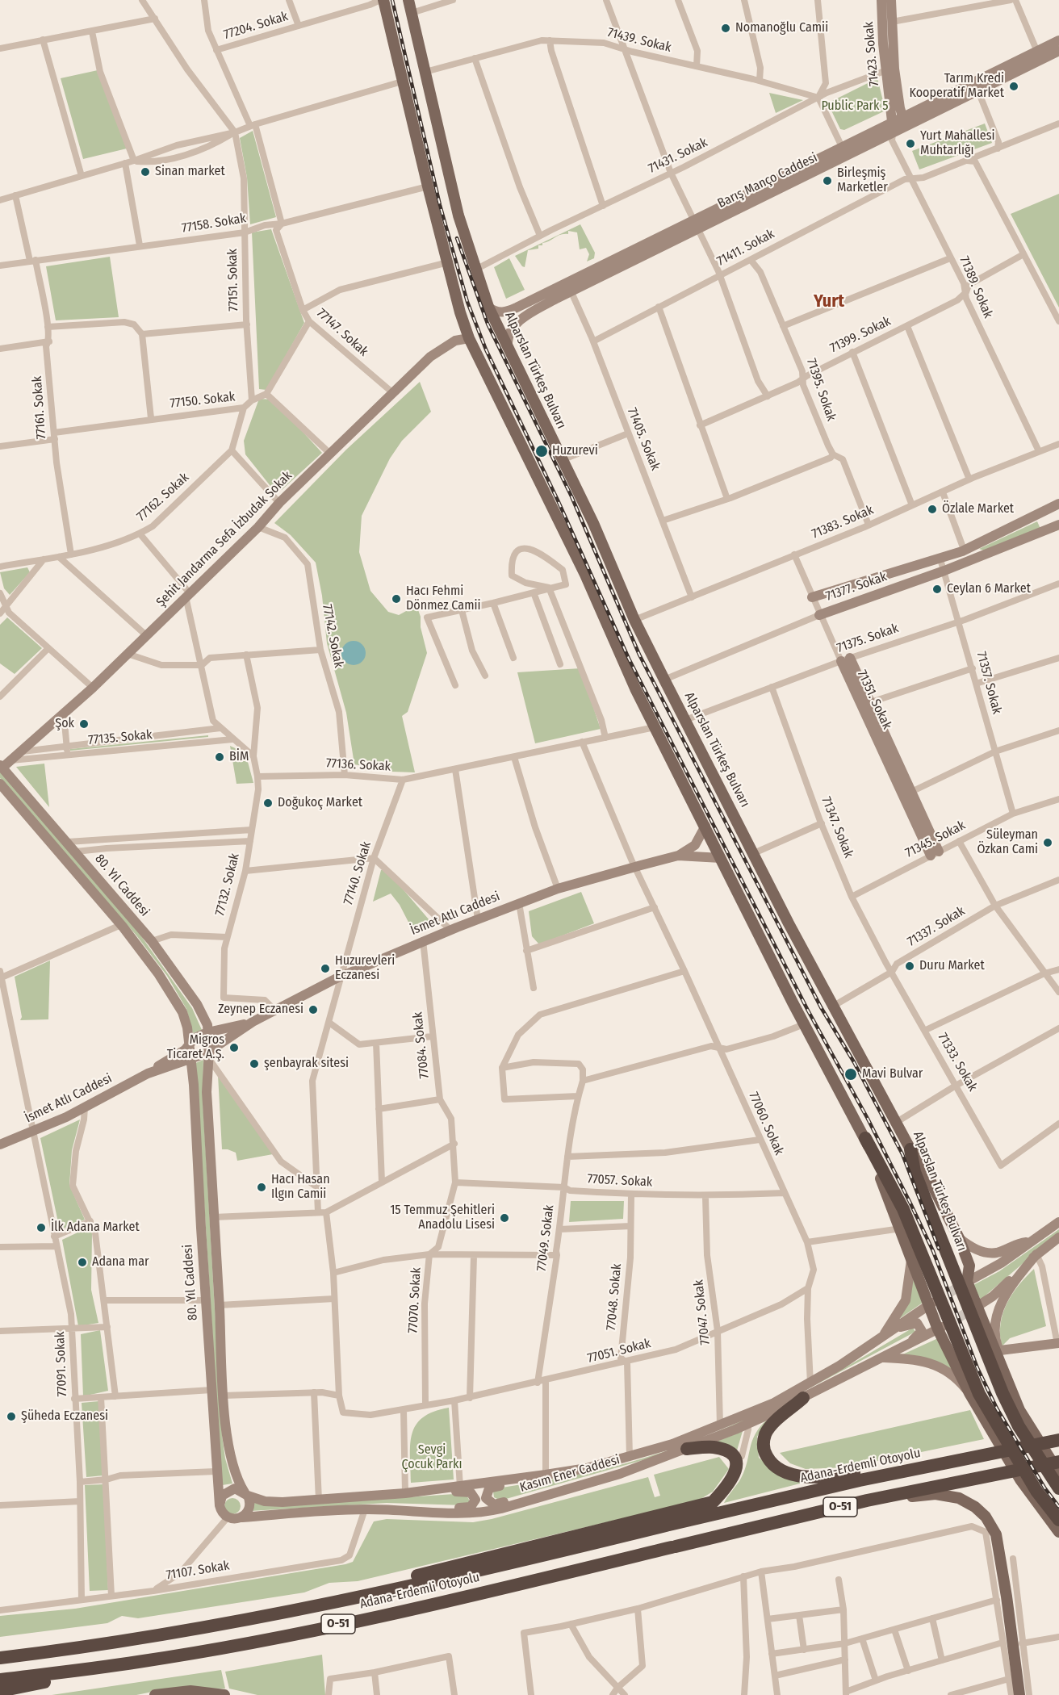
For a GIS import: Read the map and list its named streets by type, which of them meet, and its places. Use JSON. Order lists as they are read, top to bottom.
{
  "streets": {
    "highway": ["Alparslan Türkeş Bulvarı", "Adana-Erdemli Otoyolu", "O-51"],
    "main road": [
      "71423. Sokak",
      "Barış Manço Caddesi",
      "Şehit Jandarma Sefa İzbudak Sokak",
      "71377. Sokak",
      "71351. Sokak",
      "80. Yıl Caddesi",
      "İsmet Atlı Caddesi",
      "Kasım Ener Caddesi"
    ],
    "street": [
      "77204. Sokak",
      "71439. Sokak",
      "71431. Sokak",
      "77158. Sokak",
      "71411. Sokak",
      "77151. Sokak",
      "71389. Sokak",
      "77147. Sokak",
      "71399. Sokak",
      "71395. Sokak",
      "77150. Sokak",
      "77161. Sokak",
      "71405. Sokak",
      "77162. Sokak",
      "71383. Sokak",
      "77142. Sokak",
      "71375. Sokak",
      "71357. Sokak",
      "77135. Sokak",
      "77136. Sokak",
      "71347. Sokak",
      "71345. Sokak",
      "77140. Sokak",
      "77132. Sokak",
      "71337. Sokak",
      "77084. Sokak",
      "71333. Sokak",
      "77060. Sokak",
      "77057. Sokak",
      "77049. Sokak",
      "77048. Sokak",
      "77070. Sokak",
      "77047. Sokak",
      "77051. Sokak",
      "77091. Sokak",
      "71107. Sokak"
    ]
  },
  "crossings": [
    ["71439. Sokak", "71431. Sokak"],
    ["71439. Sokak", "Alparslan Türkeş Bulvarı"],
    ["71423. Sokak", "71431. Sokak"],
    ["71423. Sokak", "Barış Manço Caddesi"],
    ["71431. Sokak", "Alparslan Türkeş Bulvarı"],
    ["Barış Manço Caddesi", "71389. Sokak"],
    ["Barış Manço Caddesi", "Alparslan Türkeş Bulvarı"],
    ["Barış Manço Caddesi", "71405. Sokak"],
    ["77158. Sokak", "77151. Sokak"],
    ["77158. Sokak", "77147. Sokak"],
    ["77158. Sokak", "77161. Sokak"],
    ["71411. Sokak", "71389. Sokak"],
    ["71411. Sokak", "71395. Sokak"],
    ["71411. Sokak", "71405. Sokak"],
    ["77151. Sokak", "77150. Sokak"],
    ["71389. Sokak", "71399. Sokak"],
    ["71389. Sokak", "71383. Sokak"],
    ["77147. Sokak", "Şehit Jandarma Sefa İzbudak Sokak"],
    ["71399. Sokak", "71395. Sokak"],
    ["Alparslan Türkeş Bulvarı", "71383. Sokak"],
    ["Alparslan Türkeş Bulvarı", "71377. Sokak"],
    ["Alparslan Türkeş Bulvarı", "71375. Sokak"],
    ["Alparslan Türkeş Bulvarı", "71337. Sokak"],
    ["71395. Sokak", "71383. Sokak"],
    ["77150. Sokak", "77161. Sokak"],
    ["77150. Sokak", "77162. Sokak"],
    ["77161. Sokak", "77162. Sokak"],
    ["71405. Sokak", "71383. Sokak"],
    ["71383. Sokak", "71351. Sokak"],
    ["Şehit Jandarma Sefa İzbudak Sokak", "77142. Sokak"],
    ["Şehit Jandarma Sefa İzbudak Sokak", "77135. Sokak"],
    ["Şehit Jandarma Sefa İzbudak Sokak", "80. Yıl Caddesi"],
    ["71377. Sokak", "71357. Sokak"],
    ["71377. Sokak", "71351. Sokak"],
    ["77142. Sokak", "77136. Sokak"],
    ["71375. Sokak", "71357. Sokak"],
    ["71375. Sokak", "71351. Sokak"],
    ["71375. Sokak", "71347. Sokak"],
    ["71357. Sokak", "71345. Sokak"],
    ["71351. Sokak", "71345. Sokak"],
    ["77136. Sokak", "77140. Sokak"],
    ["77136. Sokak", "77132. Sokak"],
    ["77136. Sokak", "77060. Sokak"],
    ["71347. Sokak", "71345. Sokak"],
    ["71347. Sokak", "71337. Sokak"],
    ["71347. Sokak", "71333. Sokak"],
    ["77140. Sokak", "İsmet Atlı Caddesi"],
    ["77132. Sokak", "İsmet Atlı Caddesi"],
    ["80. Yıl Caddesi", "İsmet Atlı Caddesi"],
    ["80. Yıl Caddesi", "Kasım Ener Caddesi"],
    ["İsmet Atlı Caddesi", "77084. Sokak"],
    ["İsmet Atlı Caddesi", "77060. Sokak"],
    ["İsmet Atlı Caddesi", "77091. Sokak"],
    ["71337. Sokak", "71333. Sokak"],
    ["77084. Sokak", "77070. Sokak"],
    ["77060. Sokak", "77057. Sokak"],
    ["77060. Sokak", "77051. Sokak"],
    ["77060. Sokak", "Kasım Ener Caddesi"],
    ["77057. Sokak", "77049. Sokak"],
    ["77057. Sokak", "77048. Sokak"],
    ["77057. Sokak", "77070. Sokak"],
    ["77057. Sokak", "77047. Sokak"],
    ["77049. Sokak", "77051. Sokak"],
    ["77048. Sokak", "77051. Sokak"],
    ["77048. Sokak", "Kasım Ener Caddesi"],
    ["77070. Sokak", "77051. Sokak"],
    ["77047. Sokak", "77051. Sokak"],
    ["77047. Sokak", "Kasım Ener Caddesi"],
    ["77091. Sokak", "71107. Sokak"],
    ["Kasım Ener Caddesi", "71107. Sokak"]
  ],
  "districts": ["Yurt"],
  "parks": ["Public Park 5", "Sevgi Çocuk Parkı"],
  "places": [
    "Nomanoğlu Camii",
    "Tarım Kredi Kooperatif Market",
    "Yurt Mahallesi Muhtarlığı",
    "Sinan market",
    "Birleşmiş Marketler",
    "Huzurevi",
    "Özlale Market",
    "Ceylan 6 Market",
    "Hacı Fehmi Dönmez Camii",
    "Şok",
    "BİM",
    "Doğukoç Market",
    "Süleyman Özkan Cami",
    "Duru Market",
    "Huzurevleri Eczanesi",
    "Zeynep Eczanesi",
    "Migros Ticaret A.Ş.",
    "şenbayrak sitesi",
    "Mavi Bulvar",
    "Hacı Hasan Ilgın Camii",
    "15 Temmuz Şehitleri Anadolu Lisesi",
    "İlk Adana Market",
    "Adana mar",
    "Şüheda Eczanesi"
  ]
}
